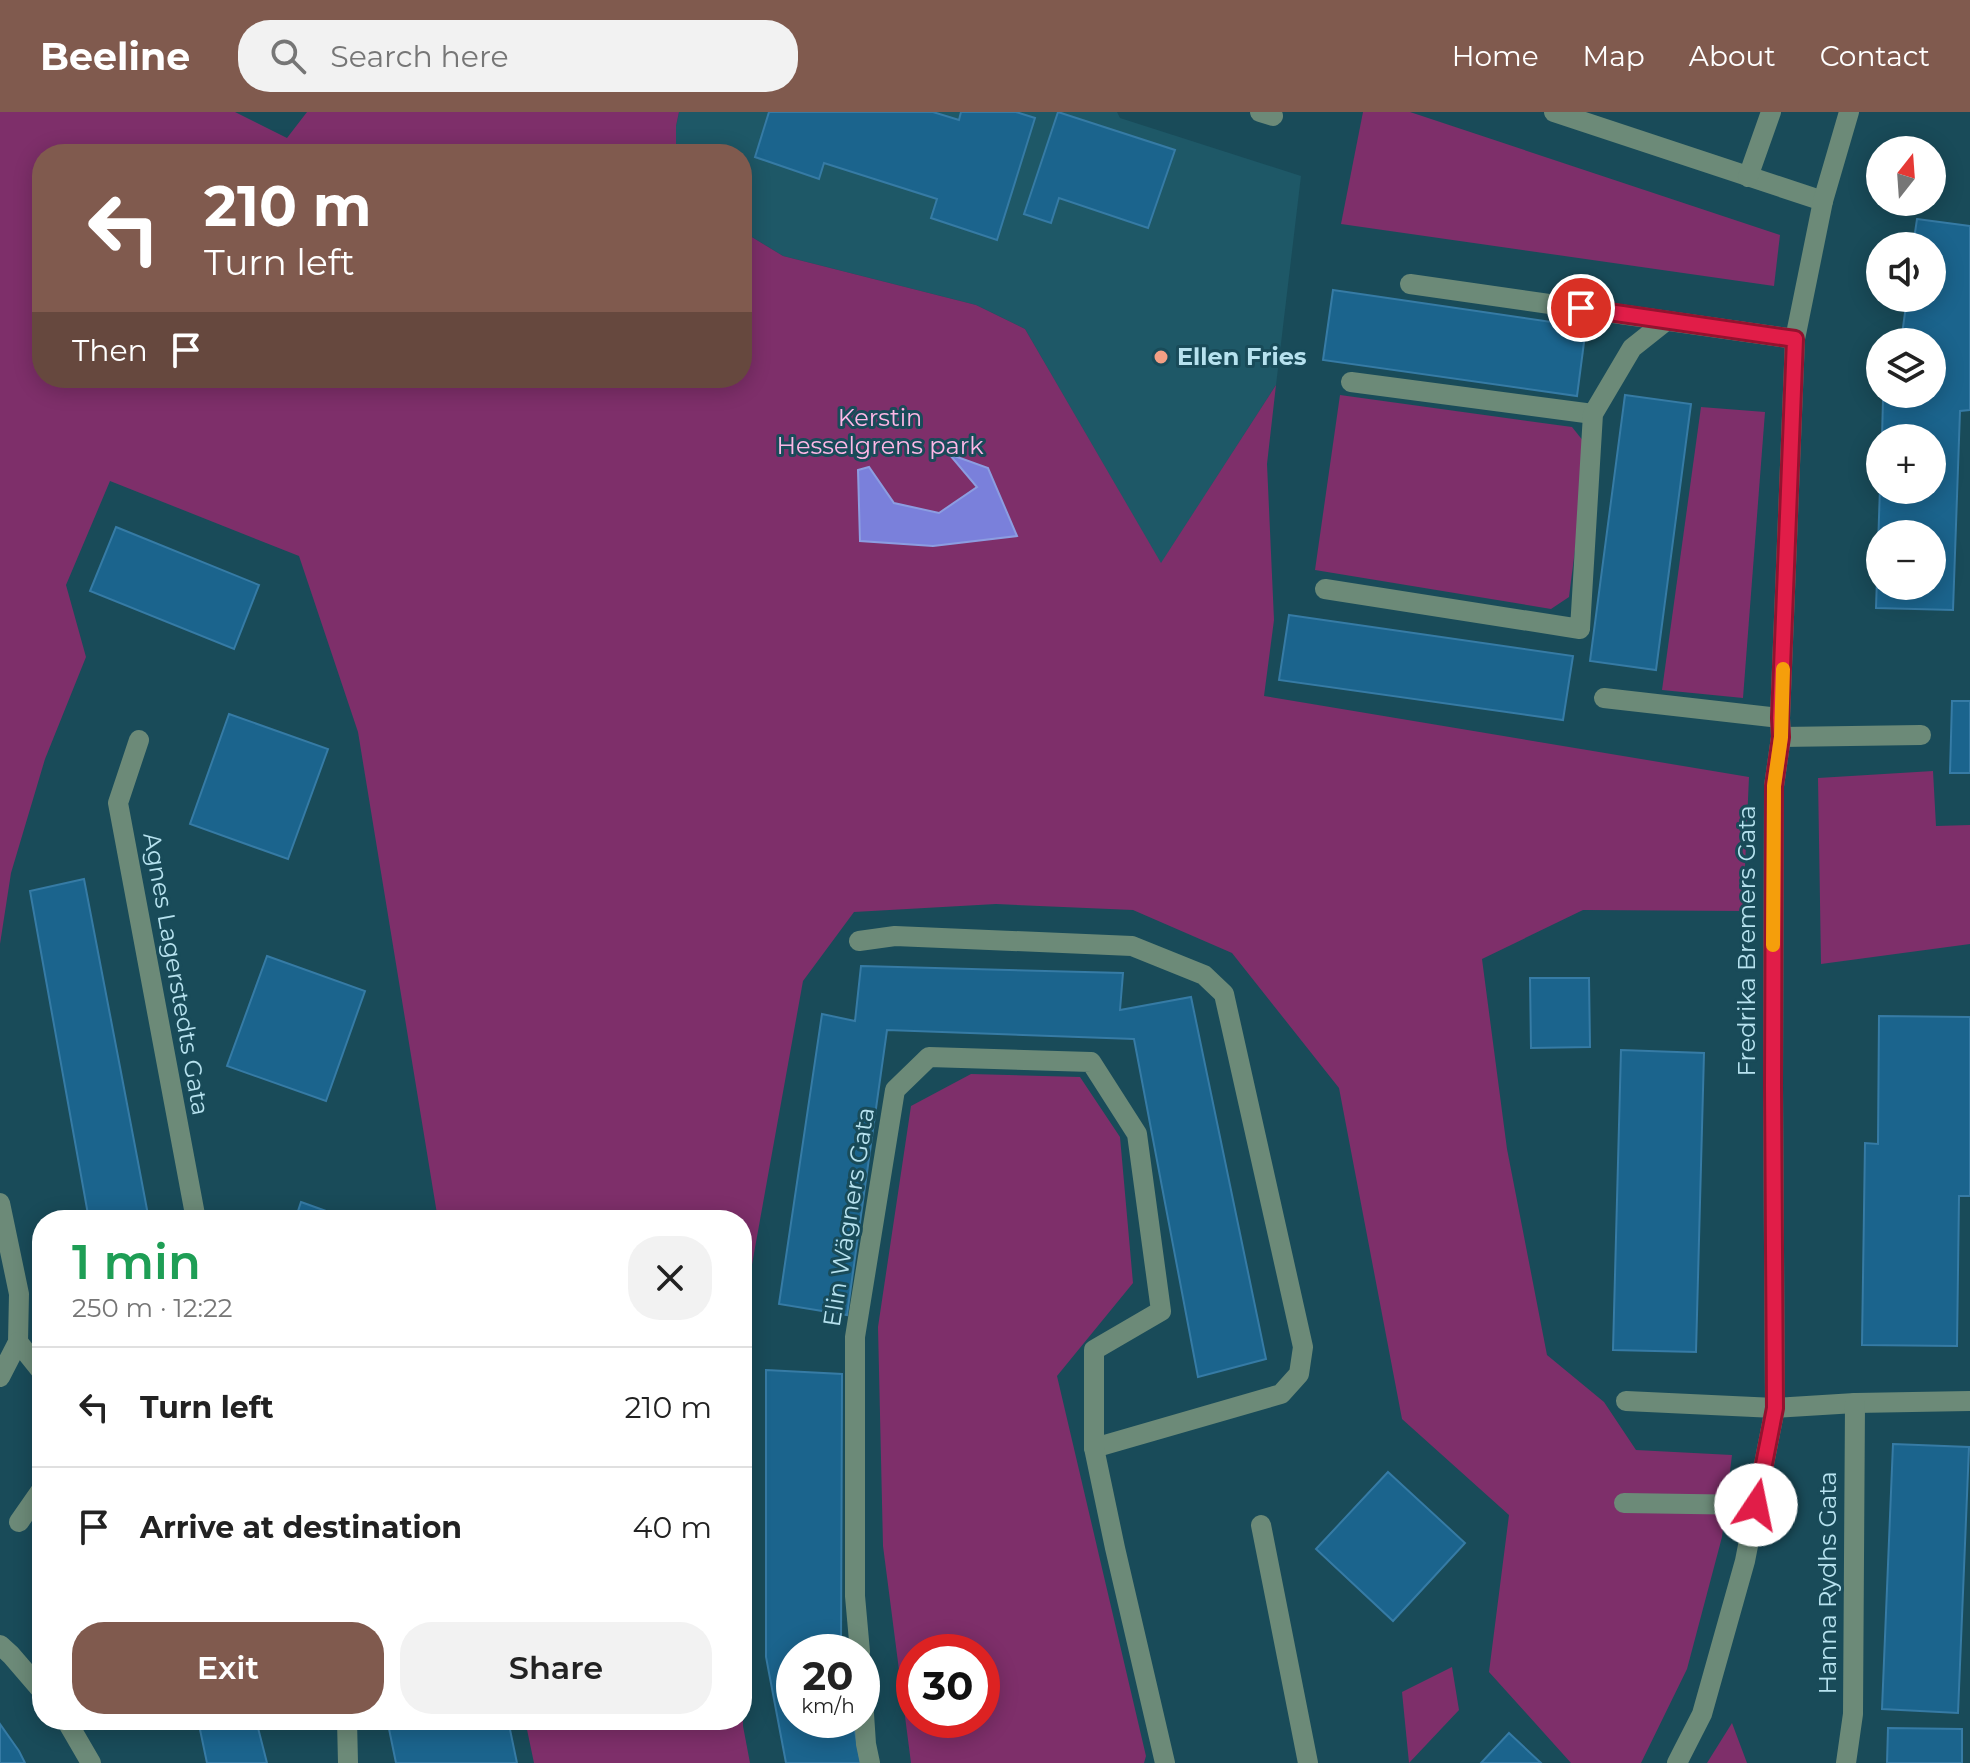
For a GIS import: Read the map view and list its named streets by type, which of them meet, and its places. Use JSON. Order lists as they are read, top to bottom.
{
  "streets": {
    "street": [
      "Fredrika Bremers Gata",
      "Agnes Lagerstedts Gata",
      "Elin Wägners Gata",
      "Hanna Rydhs Gata"
    ]
  },
  "parks": ["Kerstin Hesselgrens park"],
  "places": ["Ellen Fries"],
  "north": "top",
  "page": {
    "header": "Beeline",
    "search": "Search here",
    "nav": [
      "Home",
      "Map",
      "About",
      "Contact"
    ],
    "map_buttons": ["+", "−"],
    "turn": ["210 m", "Turn left"],
    "then": "Then",
    "heading": ["1 min", "250 m · 12:22"],
    "list": [
      {
        "name": "Turn left",
        "value": "210 m"
      },
      {
        "name": "Arrive at destination",
        "value": "40 m"
      }
    ],
    "buttons": ["Exit", "Share"],
    "speed": "20 km/h",
    "limit": "30"
  }
}
